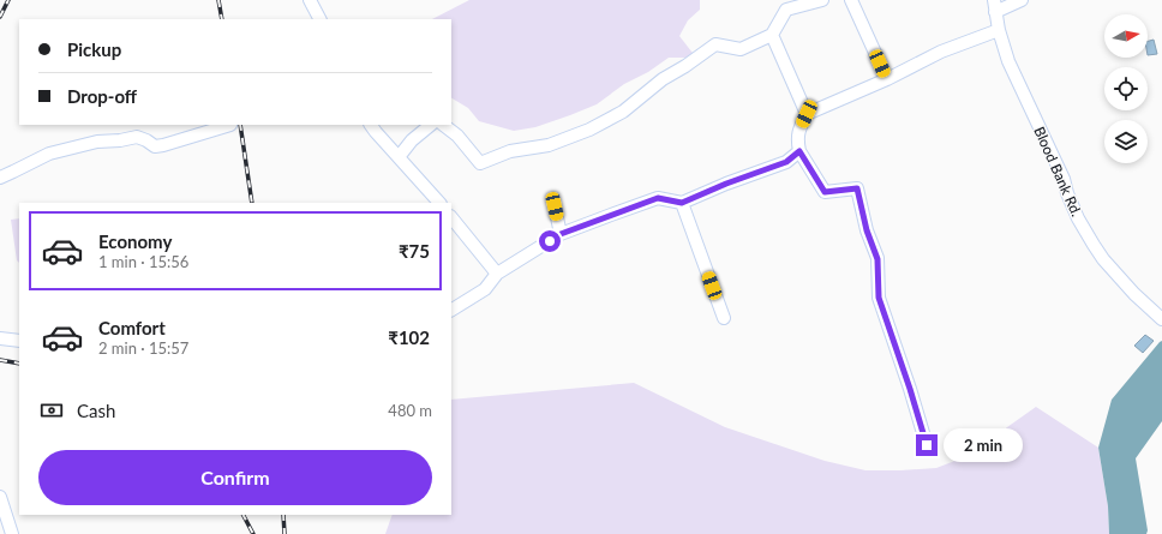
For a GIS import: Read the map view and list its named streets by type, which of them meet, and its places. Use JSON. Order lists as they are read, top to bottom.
{
  "streets": {
    "street": ["Blood Bank Rd."]
  },
  "north": "right",
  "page": {
    "banner": ["Pickup", "Drop-off"],
    "list": [
      {
        "name": "Economy",
        "note": "1 min · 15:56",
        "value": "₹75"
      },
      {
        "name": "Comfort",
        "note": "2 min · 15:57",
        "value": "₹102"
      }
    ],
    "pay": ["Cash", "480 m"],
    "bubble": "2 min",
    "buttons": "Confirm"
  }
}
